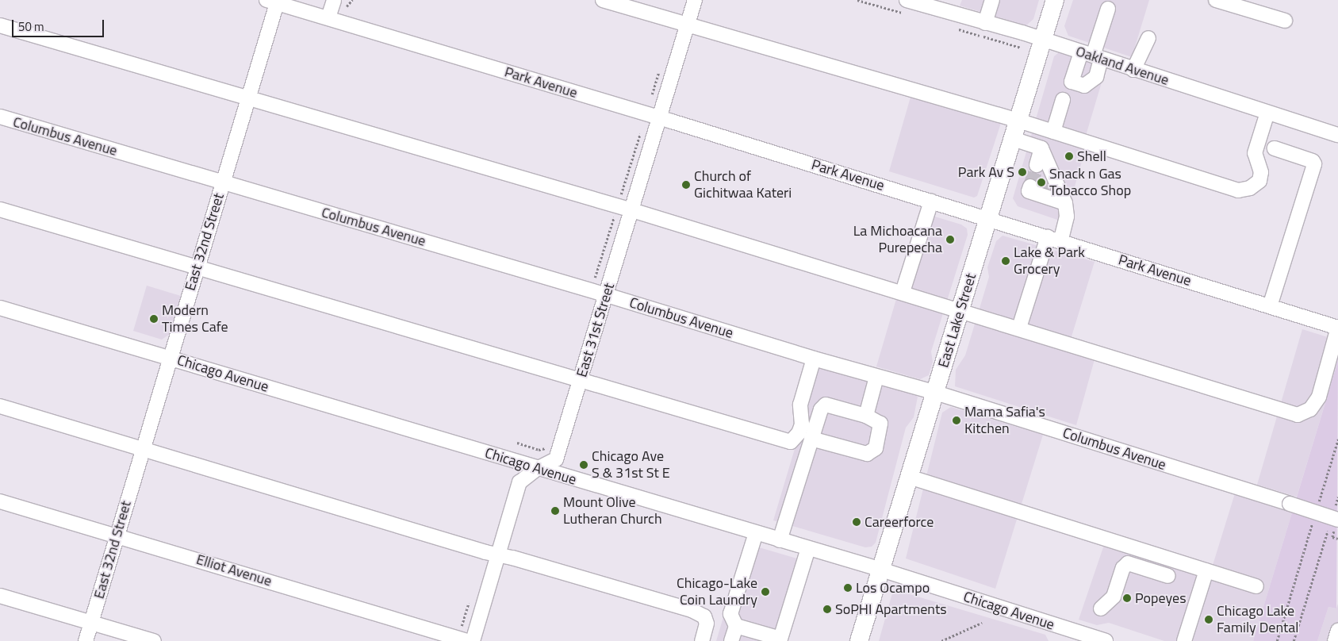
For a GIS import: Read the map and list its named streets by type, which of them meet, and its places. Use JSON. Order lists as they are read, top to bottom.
{
  "streets": {
    "main road": ["East Lake Street"],
    "street": [
      "Oakland Avenue",
      "Park Avenue",
      "Columbus Avenue",
      "East 32nd Street",
      "East 31st Street",
      "Chicago Avenue",
      "Elliot Avenue"
    ]
  },
  "crossings": [
    ["Oakland Avenue", "East Lake Street"],
    ["Park Avenue", "East 32nd Street"],
    ["Park Avenue", "East Lake Street"],
    ["Park Avenue", "East 31st Street"],
    ["Columbus Avenue", "East 32nd Street"],
    ["Columbus Avenue", "East Lake Street"],
    ["Columbus Avenue", "East 31st Street"],
    ["East 32nd Street", "Chicago Avenue"],
    ["East 32nd Street", "Elliot Avenue"],
    ["East Lake Street", "Chicago Avenue"],
    ["East 31st Street", "Chicago Avenue"]
  ],
  "places": [
    "Shell",
    "Park Av S",
    "Snack n Gas Tobacco Shop",
    "Church of Gichitwaa Kateri",
    "La Michoacana Purepecha",
    "Lake & Park Grocery",
    "Modern Times Cafe",
    "Mama Safia's Kitchen",
    "Chicago Ave S & 31st St E",
    "Mount Olive Lutheran Church",
    "Careerforce",
    "Los Ocampo",
    "Chicago-Lake Coin Laundry",
    "Popeyes",
    "SoPHI Apartments",
    "Chicago Lake Family Dental"
  ],
  "scale_bar": "50 m"
}
